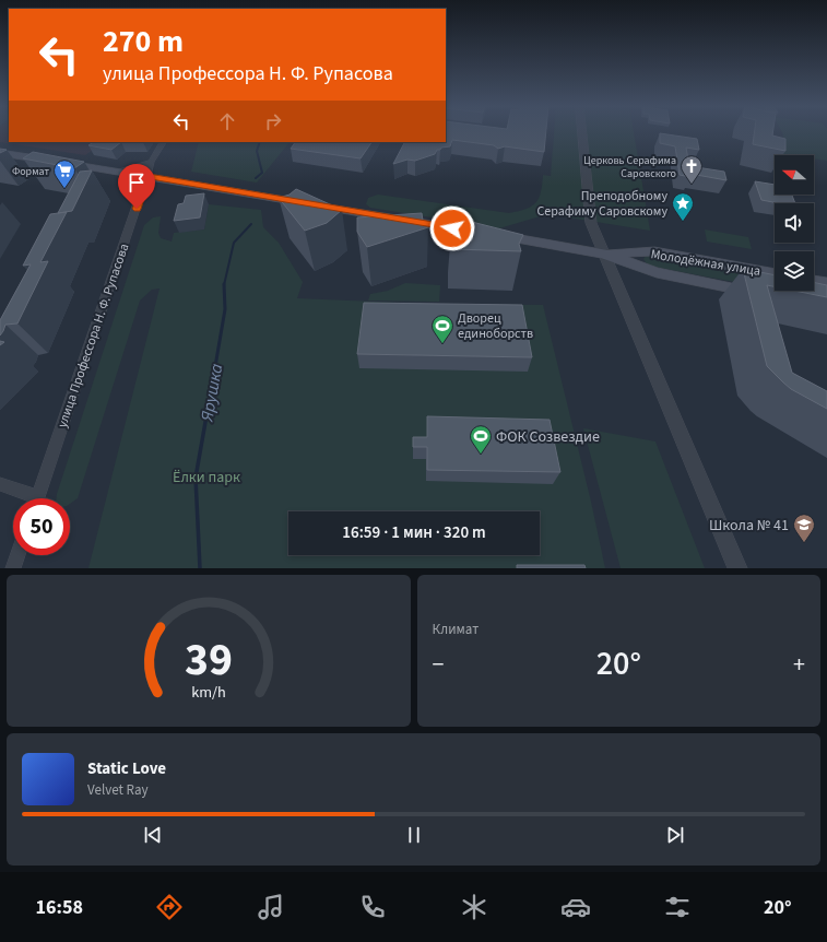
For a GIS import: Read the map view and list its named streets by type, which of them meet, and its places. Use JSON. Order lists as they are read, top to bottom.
{
  "streets": {
    "main road": ["Молодёжная улица"],
    "street": ["улица Профессора Н. Ф. Рупасова"]
  },
  "crossings": [
    ["Молодёжная улица", "улица Профессора Н. Ф. Рупасова"]
  ],
  "water": ["Ярушка"],
  "parks": ["Ёлки парк"],
  "places": {
    "church": ["Церковь Серафима Саровского"],
    "supermarket": ["Формат"],
    "place": ["Преподобному Серафиму Саровскому"],
    "sports": ["Дворец единоборств", "ФОК Созвездие"],
    "school or university": ["Школа № 41"]
  },
  "north": "left",
  "page": {
    "turn": ["270 m", "улица Профессора Н. Ф. Рупасова"],
    "limit": "50",
    "trip": "16:59 · 1 мин · 320 m",
    "tile": "Климат",
    "heat": ["−", "20°", "+"],
    "song": ["Static Love", "Velvet Ray"],
    "tabs": ["16:58", "20°"],
    "gauge": ["39", "km/h"]
  }
}
